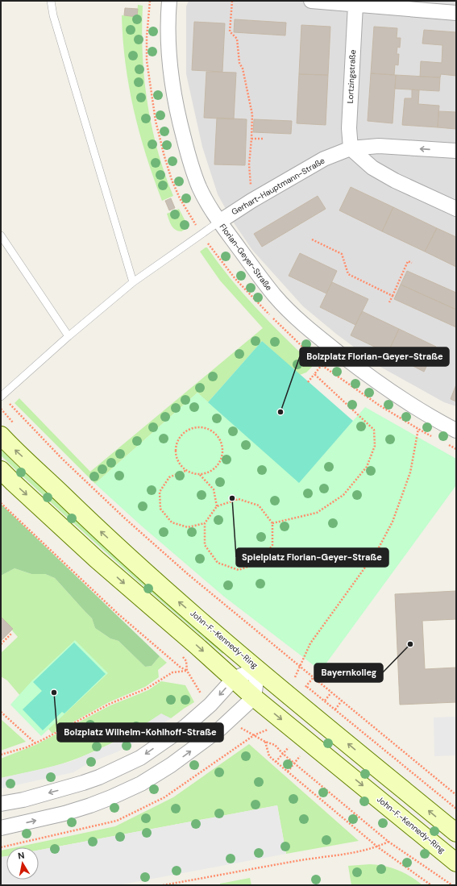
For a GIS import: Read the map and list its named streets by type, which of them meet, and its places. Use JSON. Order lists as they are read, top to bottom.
{
  "streets": {
    "main road": ["John-F.-Kennedy-Ring"],
    "street": ["Lortzingstraße", "Gerhart-Hauptmann-Straße", "Florian-Geyer-Straße"]
  },
  "crossings": [
    ["Lortzingstraße", "Gerhart-Hauptmann-Straße"],
    ["Gerhart-Hauptmann-Straße", "Florian-Geyer-Straße"]
  ],
  "one_way": ["Gerhart-Hauptmann-Straße"],
  "places": [
    "Bolzplatz Florian-Geyer-Straße",
    "Spielplatz Florian-Geyer-Straße",
    "Bayernkolleg",
    "Bolzplatz Wilhelm-Kohlhoff-Straße"
  ],
  "north": "top"
}
